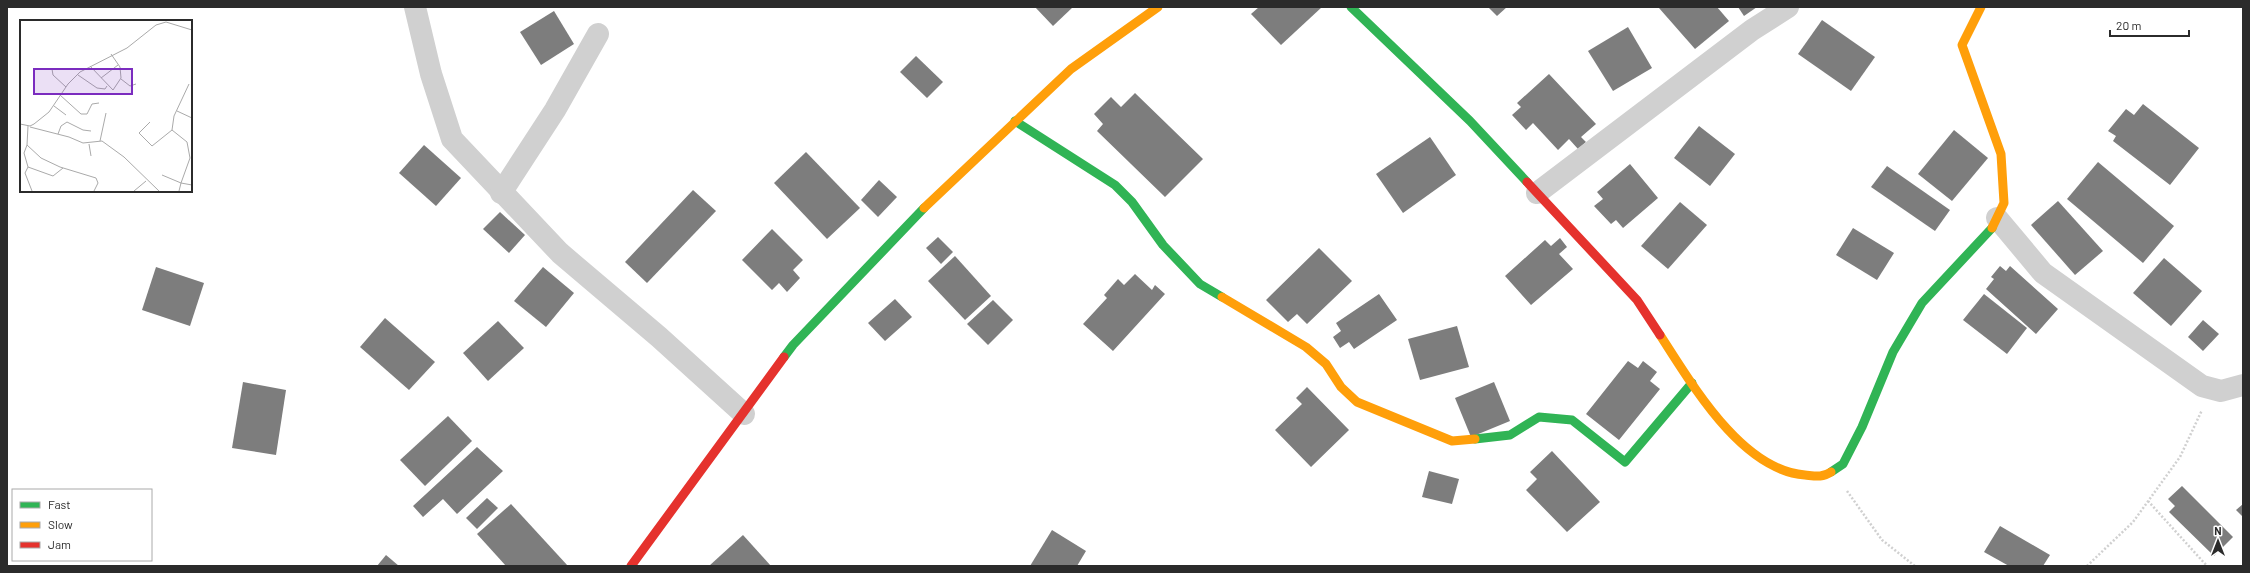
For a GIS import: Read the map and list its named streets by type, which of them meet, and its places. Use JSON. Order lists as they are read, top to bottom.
{
  "legend": ["Fast", "Slow", "Jam"],
  "scale_bar": "20 m",
  "north": "top"
}
